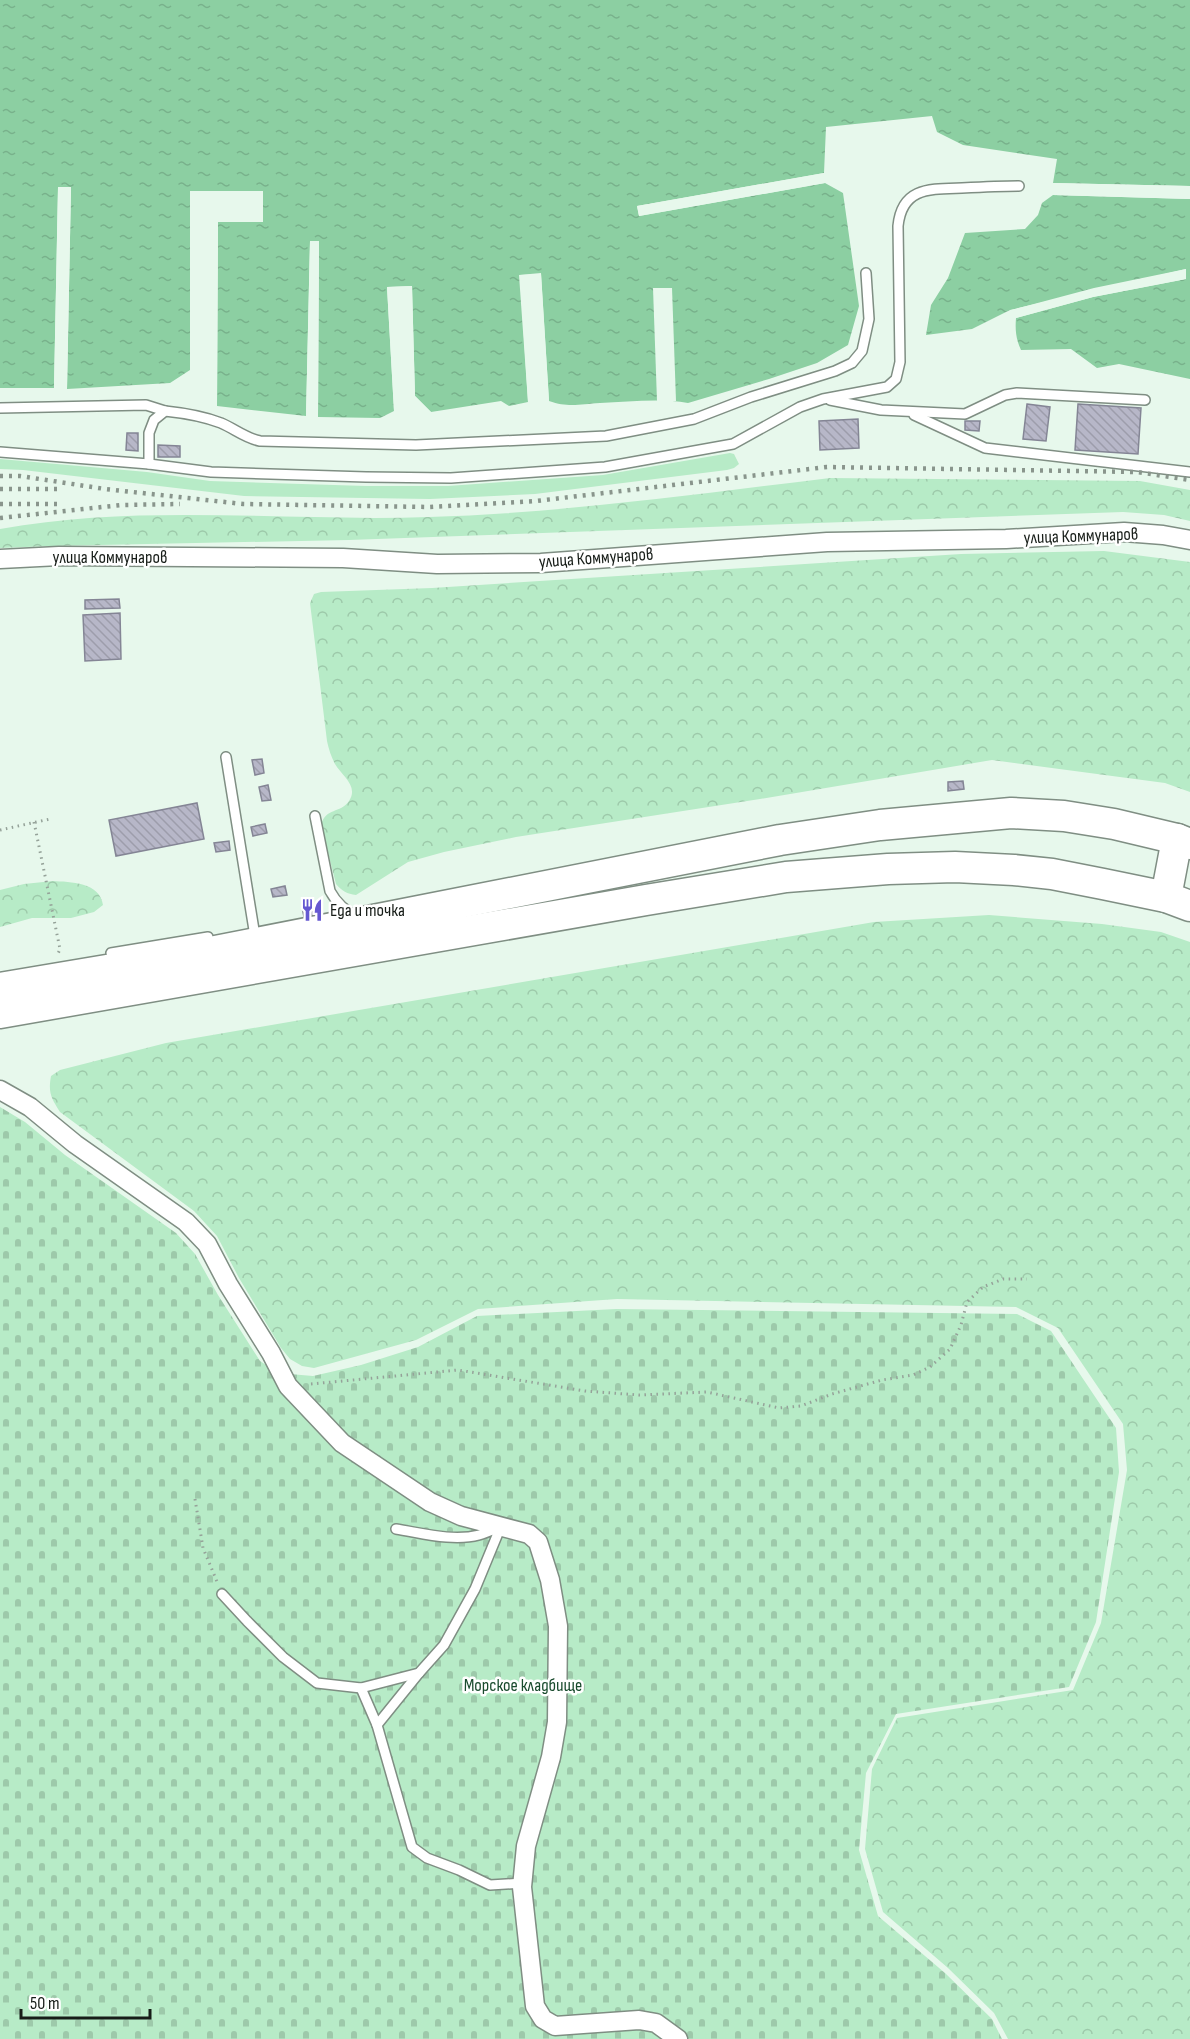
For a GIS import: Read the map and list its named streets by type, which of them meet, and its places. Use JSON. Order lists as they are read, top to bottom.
{
  "streets": {
    "street": ["улица Коммунаров"]
  },
  "parks": ["Морское кладбище"],
  "places": {
    "restaurant": ["Еда и точка"]
  },
  "scale_bar": "50 m"
}
